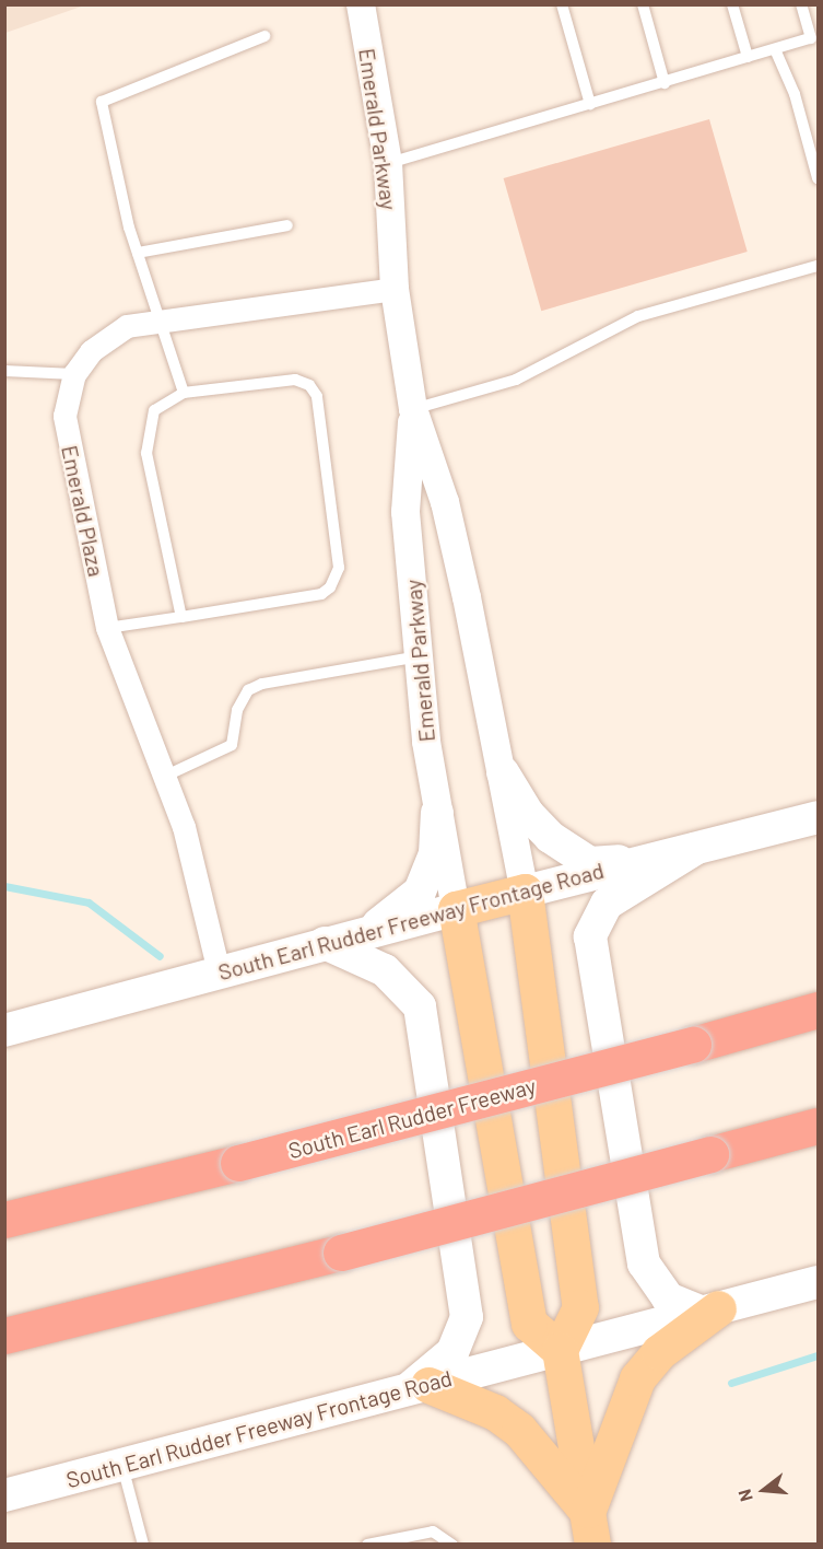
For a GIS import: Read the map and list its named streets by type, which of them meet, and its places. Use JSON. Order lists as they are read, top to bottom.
{
  "streets": {
    "highway": ["South Earl Rudder Freeway"],
    "main road": ["South Earl Rudder Freeway Frontage Road"],
    "street": ["Emerald Parkway", "Emerald Plaza"]
  },
  "crossings": [
    ["Emerald Parkway", "Emerald Plaza"],
    ["Emerald Parkway", "South Earl Rudder Freeway Frontage Road"],
    ["Emerald Plaza", "South Earl Rudder Freeway Frontage Road"]
  ],
  "north": "left"
}
